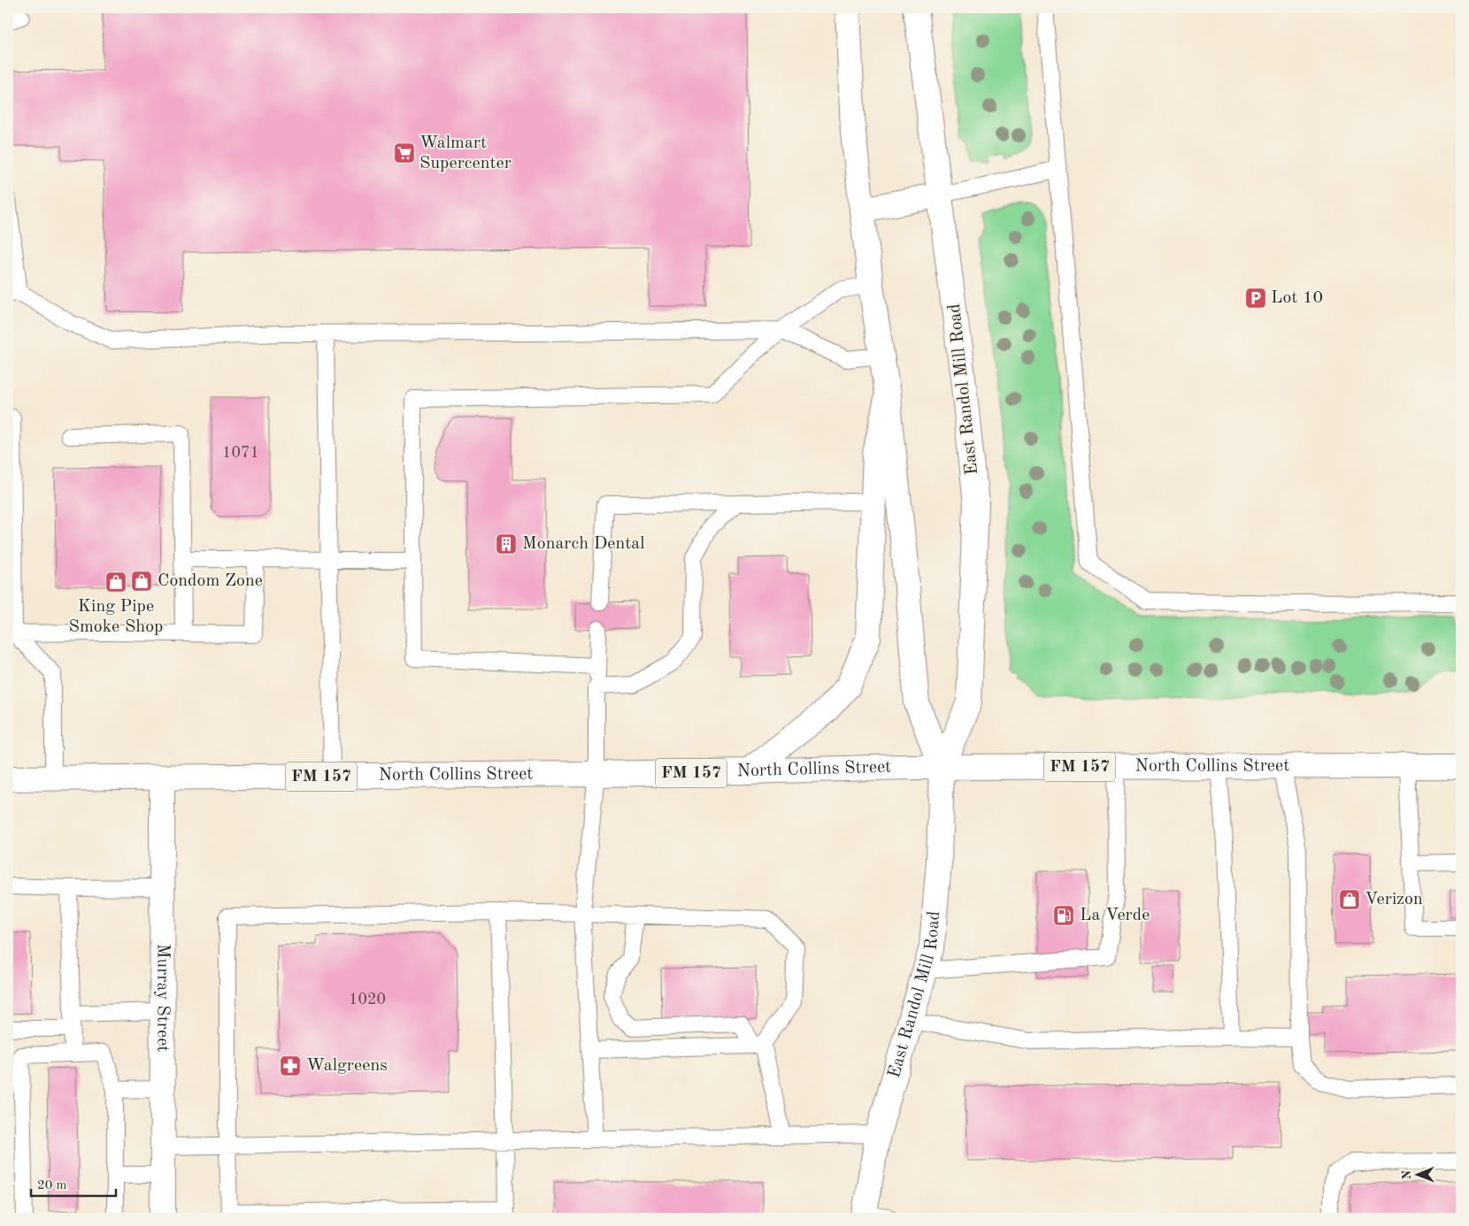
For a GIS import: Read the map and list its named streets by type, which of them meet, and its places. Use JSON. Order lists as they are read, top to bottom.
{
  "streets": {
    "main road": [
      "East Randol Mill Road",
      "FM 157",
      "North Collins Street",
      "Murray Street"
    ]
  },
  "crossings": [
    ["East Randol Mill Road", "North Collins Street"],
    ["North Collins Street", "Murray Street"]
  ],
  "places": {
    "supermarket": ["Walmart Supercenter"],
    "parking": ["Lot 10"],
    "building": ["Monarch Dental"],
    "shop": ["Condom Zone", "King Pipe Smoke Shop", "Verizon"],
    "fuel station": ["La Verde"],
    "pharmacy": ["Walgreens"]
  },
  "house_numbers": ["1071", "1020"],
  "scale_bar": "20 m",
  "north": "left"
}
